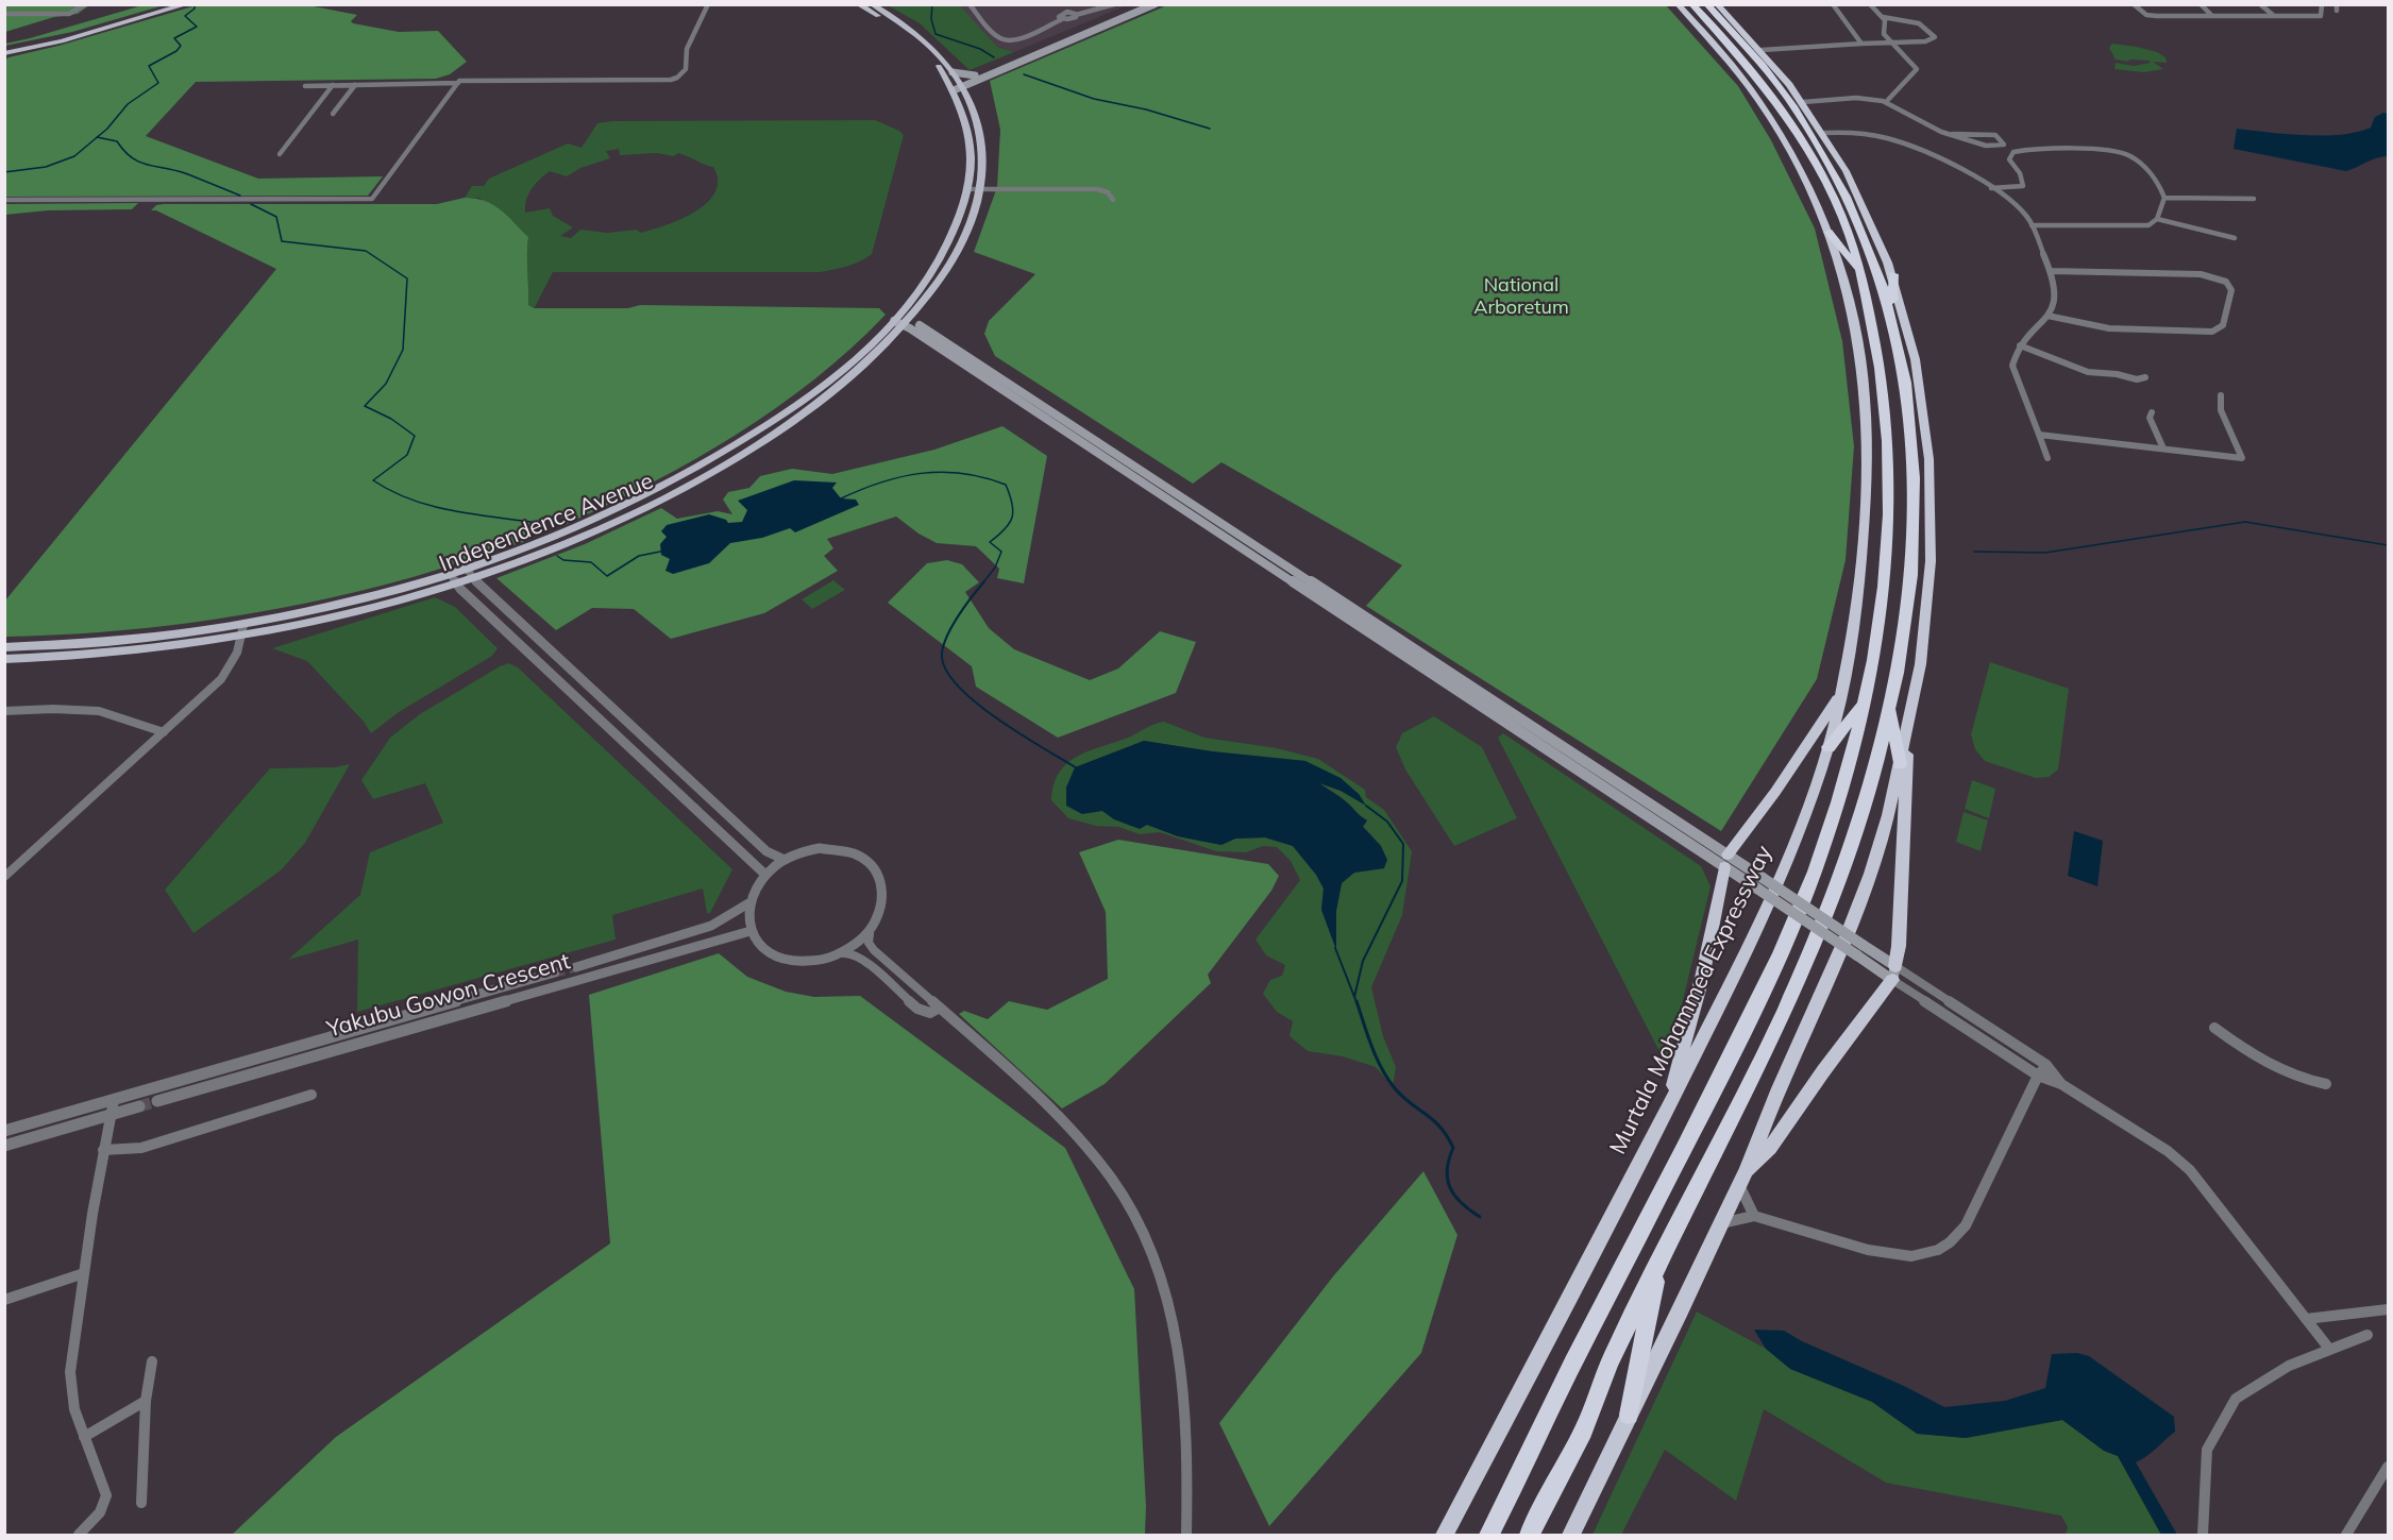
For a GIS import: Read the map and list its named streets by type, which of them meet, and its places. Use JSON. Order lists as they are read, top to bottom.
{
  "streets": {
    "highway": ["Murtala Mohammed Expressway"],
    "main road": ["Independence Avenue"],
    "street": ["Yakubu Gowon Crescent"]
  },
  "parks": ["National Arboretum"]
}
